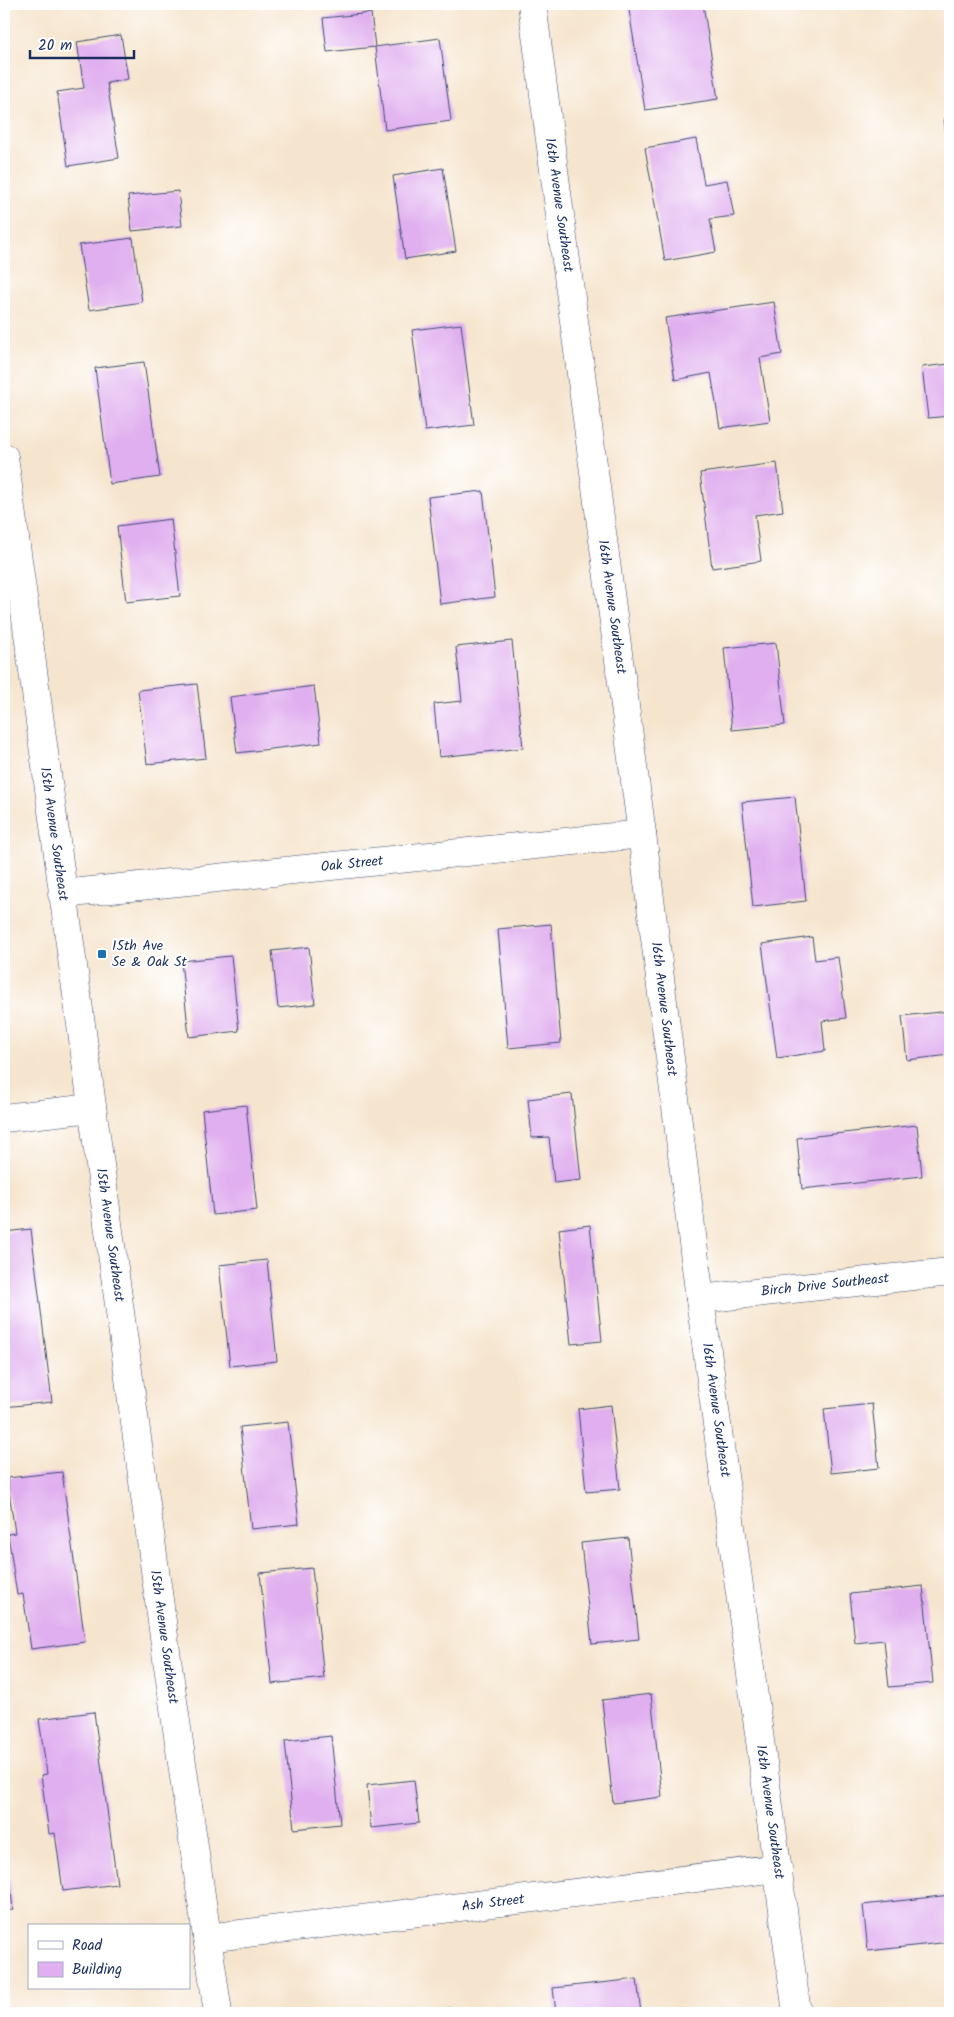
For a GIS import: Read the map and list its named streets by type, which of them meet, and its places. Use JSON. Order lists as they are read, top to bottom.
{
  "streets": {
    "street": [
      "16th Avenue Southeast",
      "15th Avenue Southeast",
      "Oak Street",
      "Birch Drive Southeast",
      "Ash Street"
    ]
  },
  "crossings": [
    ["16th Avenue Southeast", "Oak Street"],
    ["16th Avenue Southeast", "Birch Drive Southeast"],
    ["16th Avenue Southeast", "Ash Street"],
    ["15th Avenue Southeast", "Oak Street"],
    ["15th Avenue Southeast", "Ash Street"]
  ],
  "places": {
    "transit": ["15th Ave Se & Oak St"]
  },
  "legend": ["Road", "Building"],
  "scale_bar": "20 m"
}
